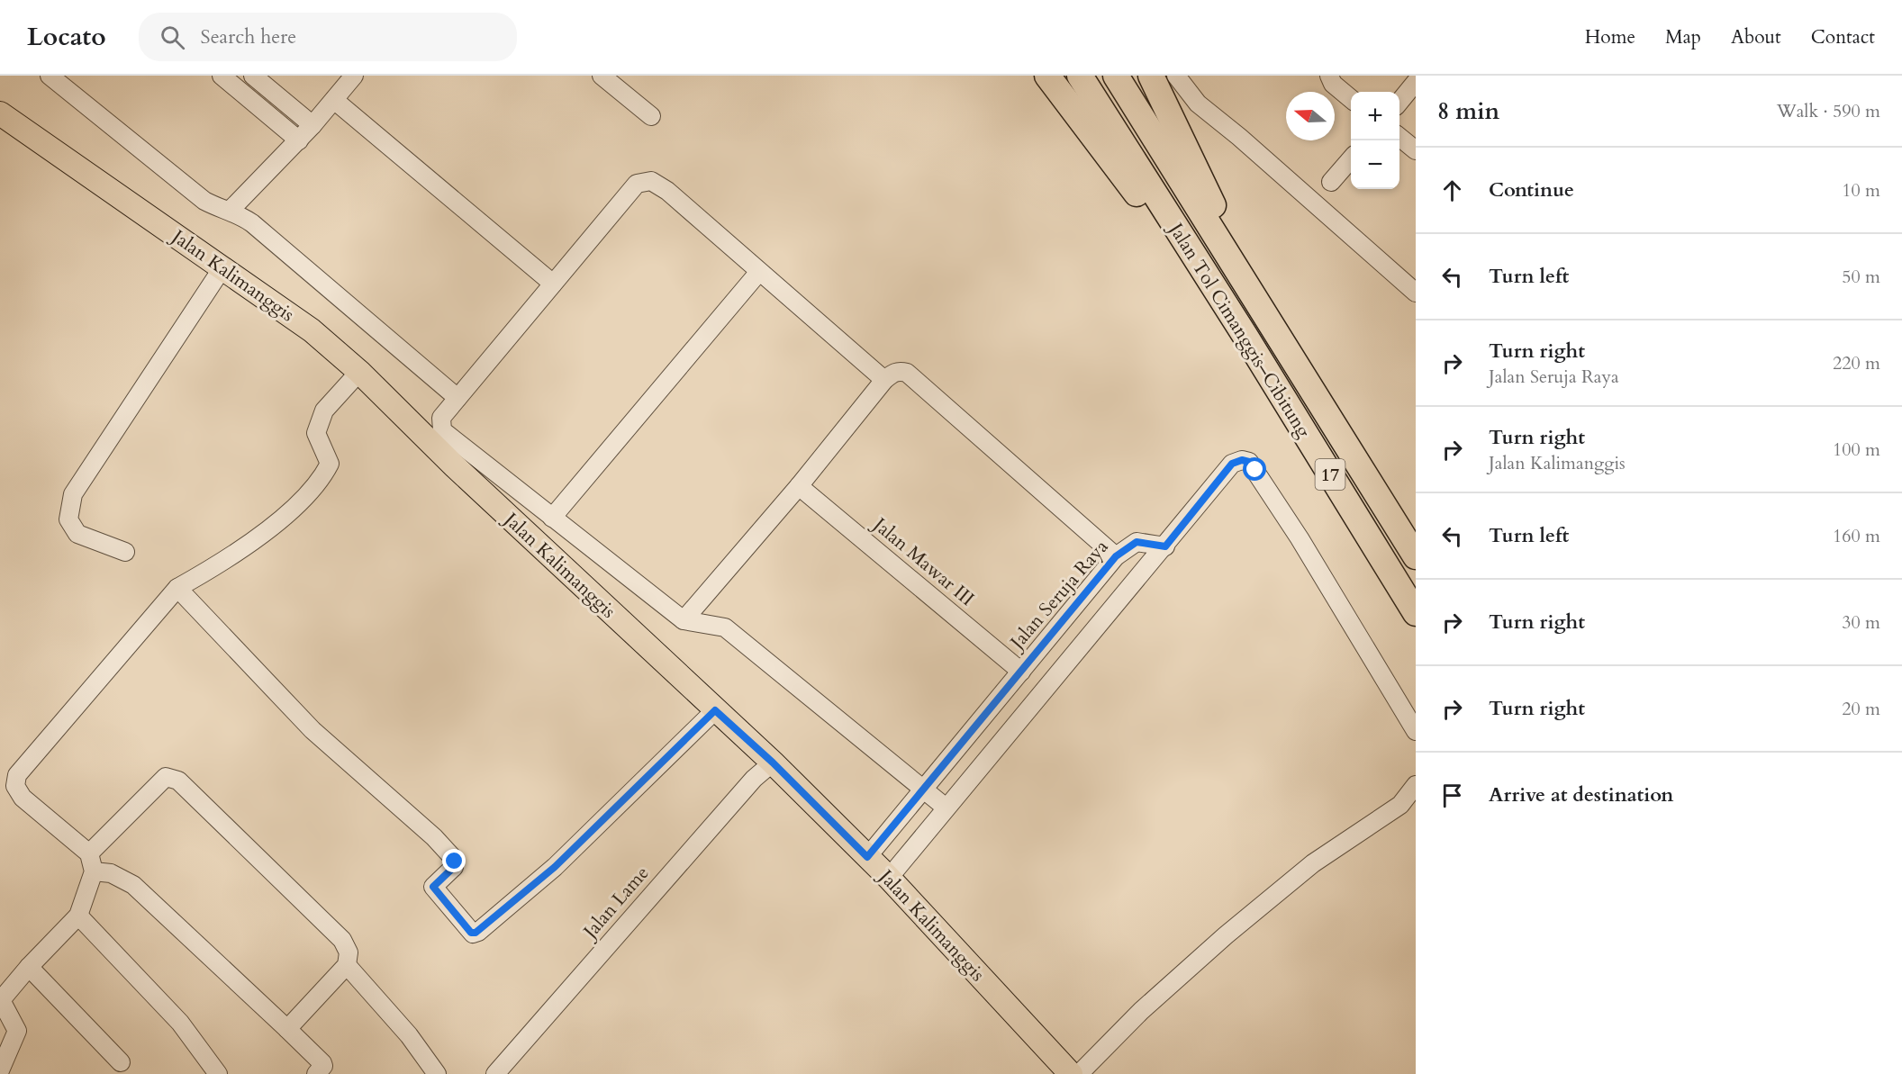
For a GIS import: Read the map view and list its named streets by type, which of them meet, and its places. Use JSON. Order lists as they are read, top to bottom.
{
  "streets": {
    "highway": ["Jalan Tol Cimanggis–Cibitung", "17"],
    "main road": ["Jalan Kalimanggis"],
    "street": ["Jalan Mawar III", "Jalan Seruja Raya", "Jalan Lame"]
  },
  "crossings": [
    ["Jalan Kalimanggis", "Jalan Seruja Raya"],
    ["Jalan Kalimanggis", "Jalan Lame"],
    ["Jalan Mawar III", "Jalan Seruja Raya"]
  ],
  "north": "left",
  "page": {
    "header": "Locato",
    "search": "Search here",
    "nav": [
      "Home",
      "Map",
      "About",
      "Contact"
    ],
    "heading": ["8 min", "Walk · 590 m"],
    "map_buttons": ["+", "−"],
    "list": [
      ["Continue", "10 m"],
      ["Turn left", "50 m"],
      ["Turn right", "Jalan Seruja Raya", "220 m"],
      ["Turn right", "Jalan Kalimanggis", "100 m"],
      ["Turn left", "160 m"],
      ["Turn right", "30 m"],
      ["Turn right", "20 m"],
      "Arrive at destination"
    ]
  }
}
